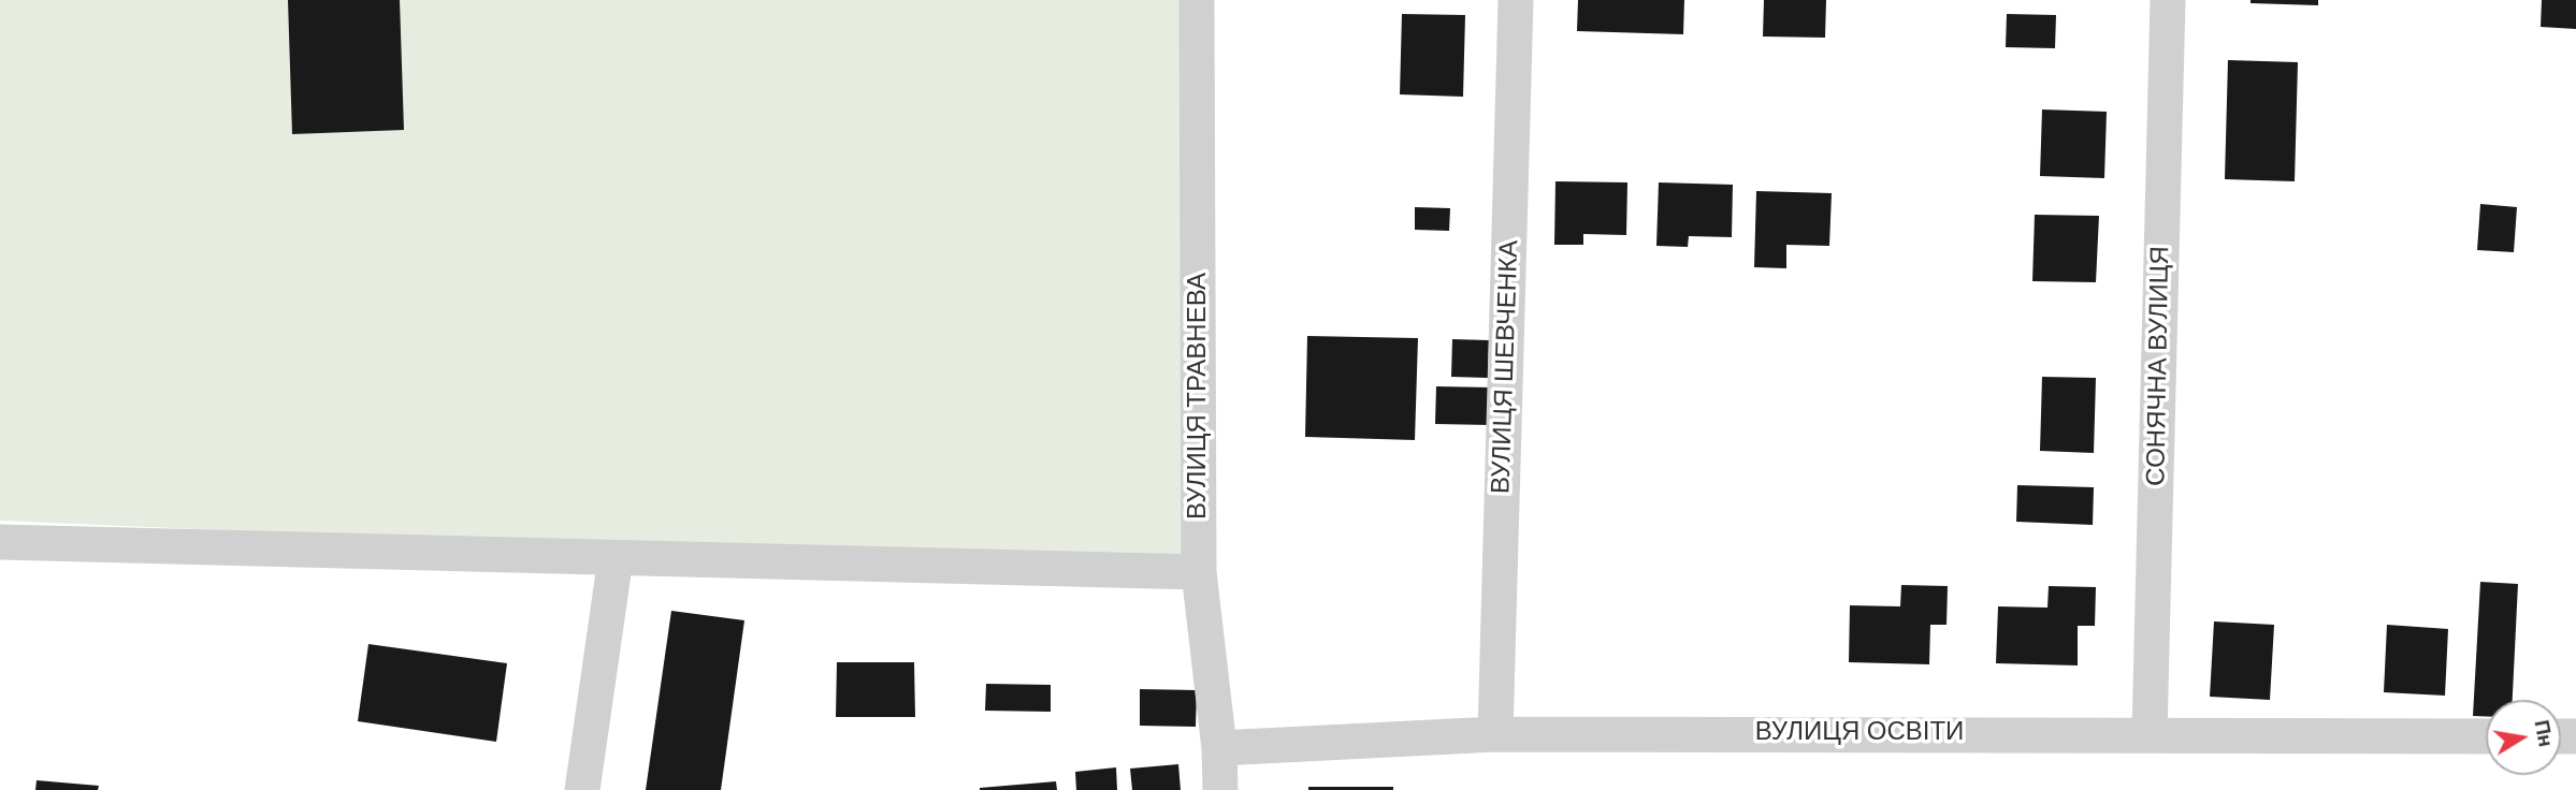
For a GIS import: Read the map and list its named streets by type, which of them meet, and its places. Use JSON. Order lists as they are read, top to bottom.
{
  "streets": {
    "street": [
      "СОНЯЧНА ВУЛИЦЯ",
      "ВУЛИЦЯ ШЕВЧЕНКА",
      "ВУЛИЦЯ ТРАВНЕВА",
      "ВУЛИЦЯ ОСВІТИ"
    ]
  },
  "crossings": [
    ["СОНЯЧНА ВУЛИЦЯ", "ВУЛИЦЯ ОСВІТИ"],
    ["ВУЛИЦЯ ШЕВЧЕНКА", "ВУЛИЦЯ ОСВІТИ"],
    ["ВУЛИЦЯ ТРАВНЕВА", "ВУЛИЦЯ ОСВІТИ"]
  ],
  "north": "right"
}
